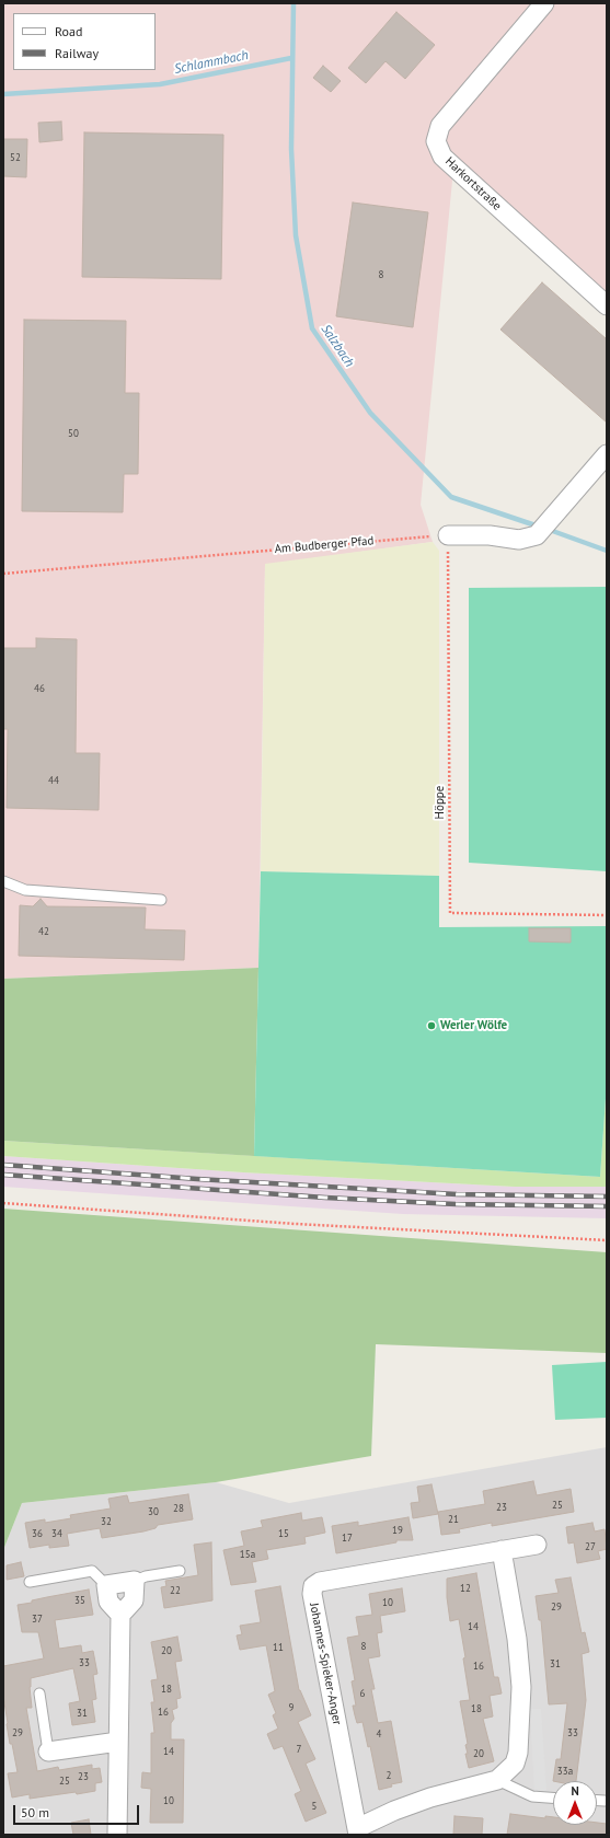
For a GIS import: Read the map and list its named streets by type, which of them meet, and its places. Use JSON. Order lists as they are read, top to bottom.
{
  "streets": {
    "street": ["Harkortstraße", "Johannes-Spieker-Anger"],
    "path": ["Am Budberger Pfad", "Höppe"]
  },
  "crossings": [
    ["Am Budberger Pfad", "Höppe"]
  ],
  "water": ["Schlammbach", "Salzbach"],
  "places": ["Werler Wölfe"],
  "house_numbers": [
    "52",
    "8",
    "50",
    "46",
    "44",
    "42",
    "25",
    "23",
    "28",
    "30",
    "21",
    "32",
    "19",
    "36",
    "34",
    "15",
    "17",
    "27",
    "15a",
    "12",
    "22",
    "35",
    "10",
    "29",
    "37",
    "14",
    "8",
    "11",
    "20",
    "33",
    "31",
    "16",
    "18",
    "6",
    "9",
    "18",
    "16",
    "31",
    "29",
    "33",
    "4",
    "7",
    "14",
    "20",
    "33a",
    "2",
    "23",
    "25",
    "10",
    "5"
  ],
  "legend": ["Road", "Railway"],
  "scale_bar": "50 m",
  "north": "top"
}
